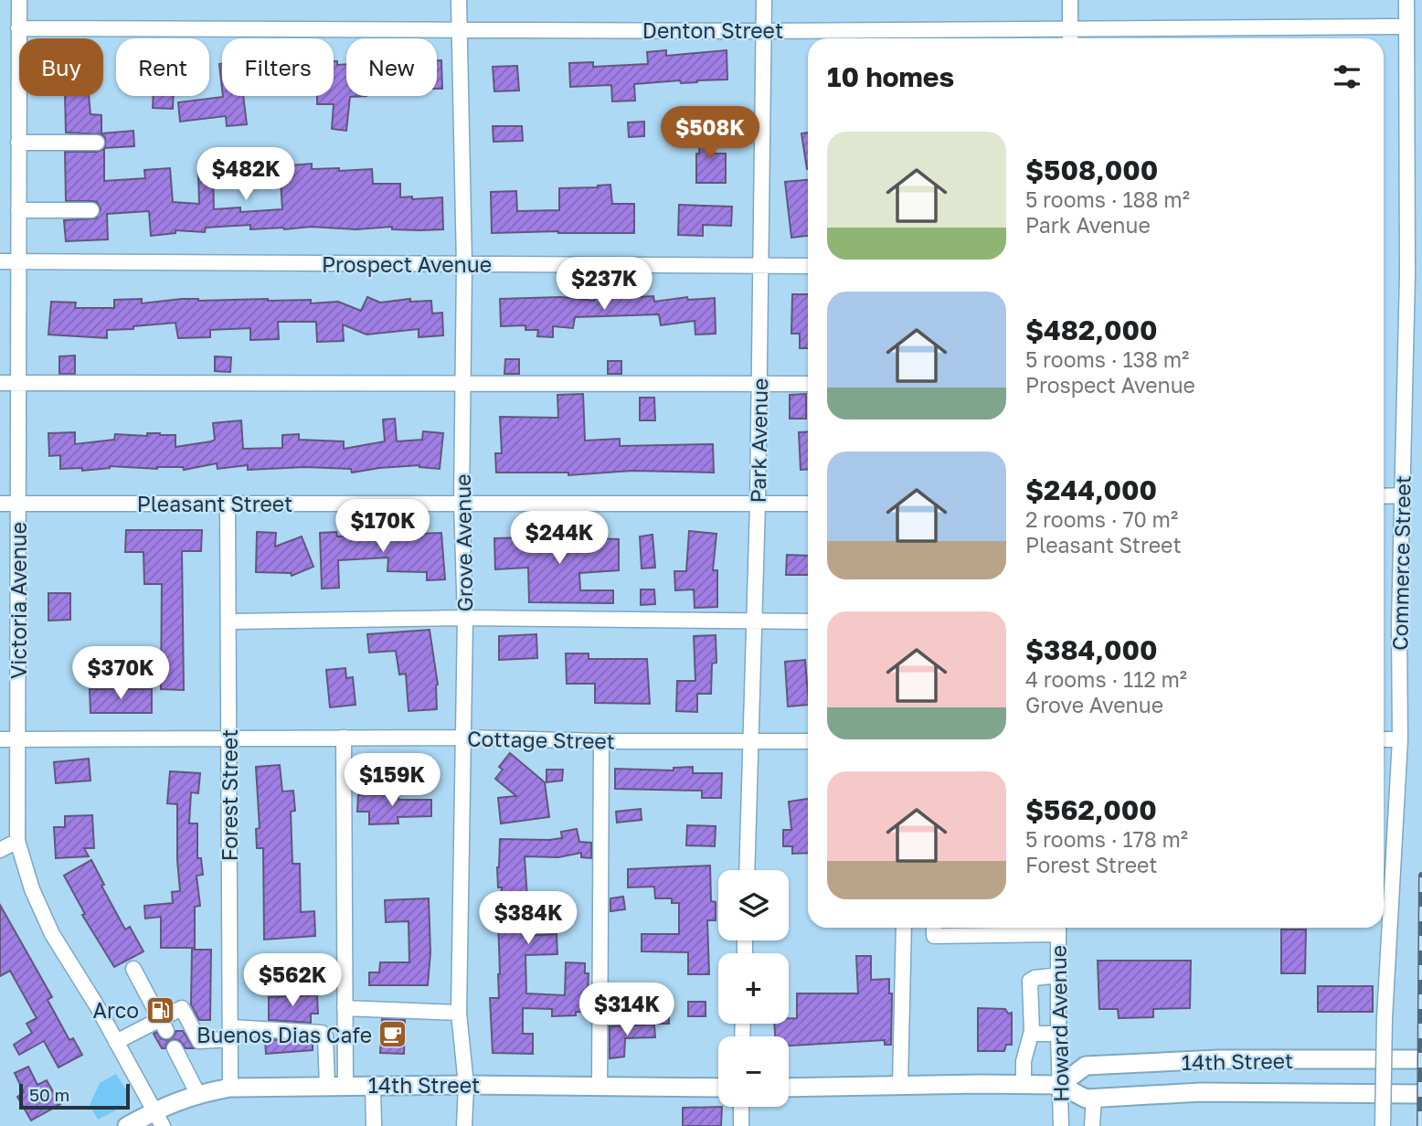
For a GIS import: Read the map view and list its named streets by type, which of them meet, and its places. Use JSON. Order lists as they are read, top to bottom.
{
  "streets": {
    "main road": ["14th Street"],
    "street": [
      "Denton Street",
      "Prospect Avenue",
      "Park Avenue",
      "Pleasant Street",
      "Grove Avenue",
      "Commerce Street",
      "Victoria Avenue",
      "Cottage Street",
      "Forest Street",
      "Howard Avenue"
    ]
  },
  "crossings": [
    ["Denton Street", "Park Avenue"],
    ["Denton Street", "Grove Avenue"],
    ["Denton Street", "Commerce Street"],
    ["Denton Street", "Victoria Avenue"],
    ["Prospect Avenue", "Park Avenue"],
    ["Prospect Avenue", "Grove Avenue"],
    ["Prospect Avenue", "Victoria Avenue"],
    ["Park Avenue", "Pleasant Street"],
    ["Park Avenue", "Cottage Street"],
    ["Pleasant Street", "Grove Avenue"],
    ["Pleasant Street", "Victoria Avenue"],
    ["Pleasant Street", "Forest Street"],
    ["Grove Avenue", "Cottage Street"],
    ["Grove Avenue", "14th Street"],
    ["Victoria Avenue", "Cottage Street"],
    ["Victoria Avenue", "14th Street"],
    ["Cottage Street", "Forest Street"],
    ["Forest Street", "14th Street"],
    ["Howard Avenue", "14th Street"]
  ],
  "places": {
    "fuel station": ["Arco"],
    "cafe": ["Buenos Dias Cafe"]
  },
  "scale_bar": "50 m",
  "page": {
    "chip": [
      "Buy",
      "Rent",
      "Filters",
      "New"
    ],
    "heading": "10 homes",
    "price": [
      "$508K",
      "$482K",
      "$237K",
      "$170K",
      "$244K",
      "$370K",
      "$159K",
      "$384K",
      "$562K",
      "$314K"
    ],
    "list": [
      {
        "name": "$508,000",
        "note": "5 rooms · 188 m² · Park Avenue"
      },
      {
        "name": "$482,000",
        "note": "5 rooms · 138 m² · Prospect Avenue"
      },
      {
        "name": "$244,000",
        "note": "2 rooms · 70 m² · Pleasant Street"
      },
      {
        "name": "$384,000",
        "note": "4 rooms · 112 m² · Grove Avenue"
      },
      {
        "name": "$562,000",
        "note": "5 rooms · 178 m² · Forest Street"
      }
    ],
    "map_buttons": ["+", "−"],
    "scale": "50 m"
  }
}
